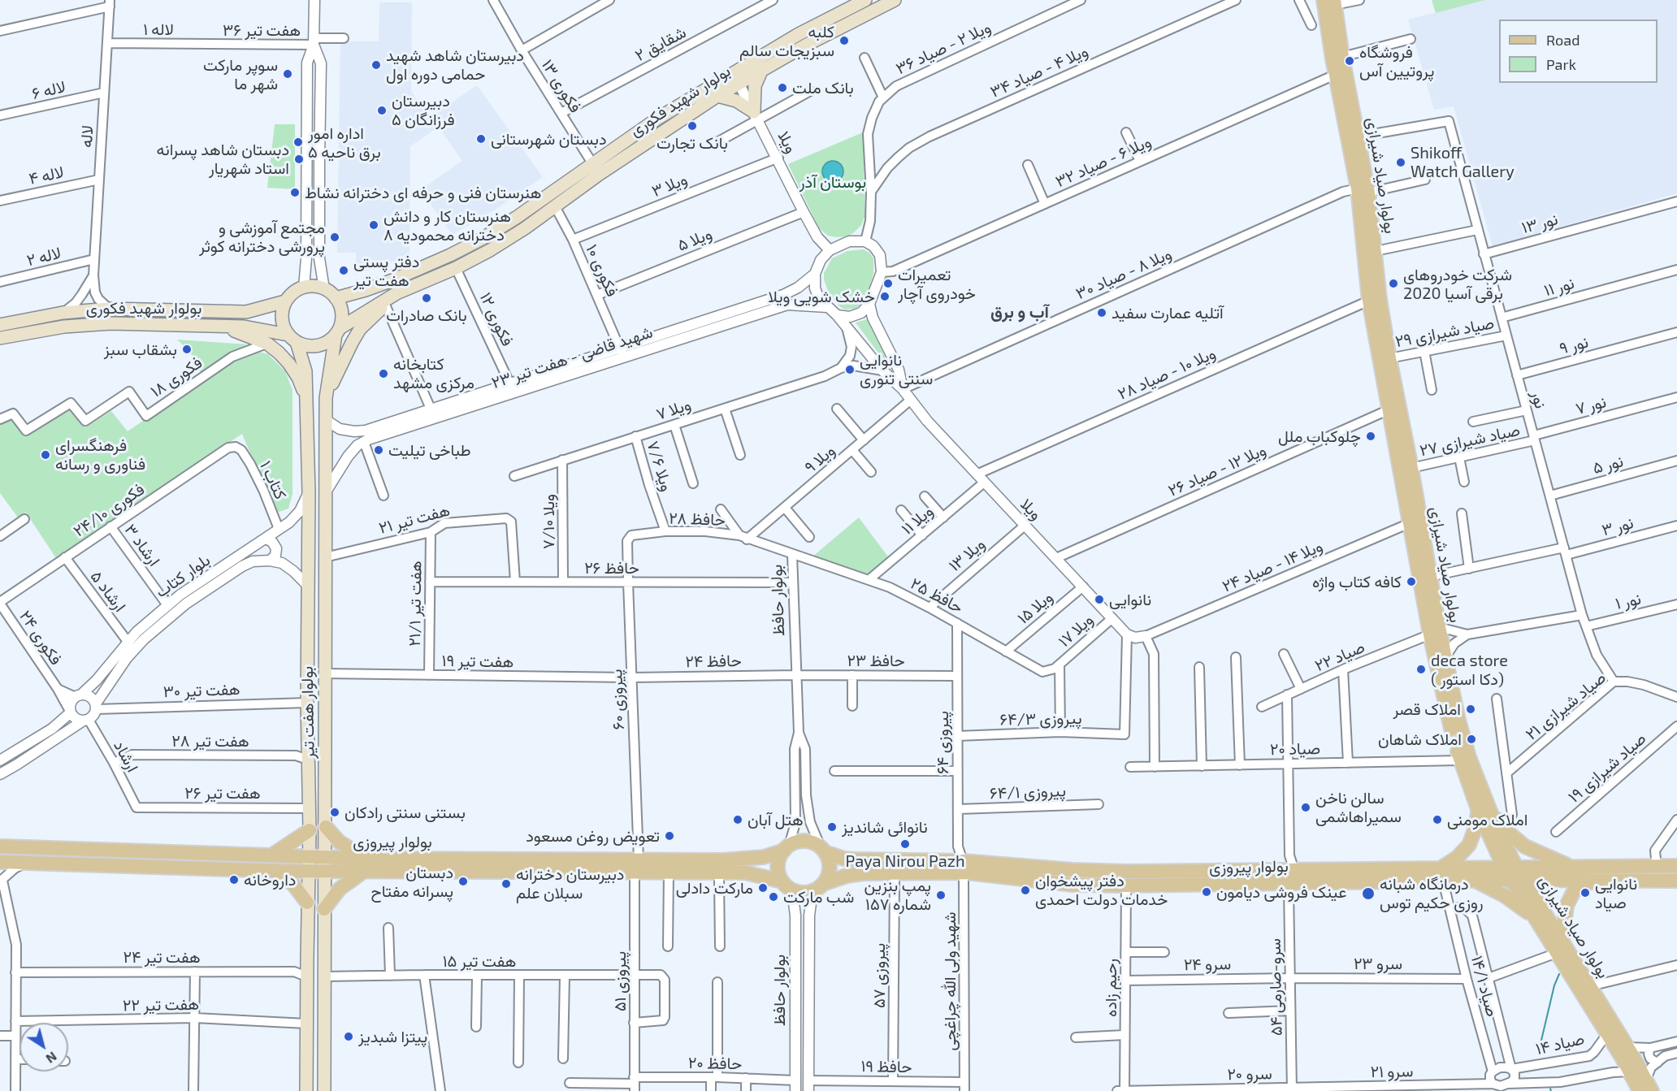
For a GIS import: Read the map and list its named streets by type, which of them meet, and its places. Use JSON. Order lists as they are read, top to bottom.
{
  "streets": {
    "main road": [
      "بولوار شهید فکوری",
      "بولوار صیاد شیرازی",
      "بولوار هفت تیر",
      "بولوار پیروزی"
    ],
    "street": [
      "لاله ۱",
      "هفت تیر ۳۶",
      "شقایق ۲",
      "ویلا ۲ - صیاد ۳۶",
      "ویلا ۴ - صیاد ۳۴",
      "فکوری ۱۳",
      "لاله ۶",
      "لاله",
      "ویلا",
      "ویلا ۶ - صیاد ۳۲",
      "لاله ۴",
      "ویلا ۳",
      "نور ۱۳",
      "ویلا ۵",
      "لاله ۲",
      "فکوری ۱۰",
      "ویلا ۸ - صیاد ۳۰",
      "نور ۱۱",
      "فکوری ۱۲",
      "صیاد شیرازی ۲۹",
      "نور ۹",
      "شهید قاضی - هفت تیر ۲۳",
      "ویلا ۱۰ - صیاد ۲۸",
      "فکوری ١٨",
      "نور",
      "نور ۷",
      "ویلا ۷",
      "صیاد شیرازی ۲۷",
      "ویلا ۹",
      "نور ۵",
      "ویلا ۷/۶",
      "ویلا ۱۲ - صیاد ۲۶",
      "کتاب ۱",
      "فکوری ۲۴/۱۰",
      "هفت تیر ۲۱",
      "حافظ ۲۸",
      "ویلا ۱۱",
      "ویلا ۷/۱۰",
      "نور ۳",
      "ارشاد ۳",
      "ویلا ۱۳",
      "ویلا ۱۴ - صیاد ۲۴",
      "حافظ ۲۶",
      "بلوار کتاب",
      "ارشاد ۵",
      "حافظ ۲۵",
      "بولوار حافظ",
      "نور ۱",
      "هفت تیر ۲۱/۱",
      "ویلا ۱۵",
      "ویلا ۱۷",
      "فکوری ۲۴",
      "صیاد ۲۲",
      "حافظ ۲۳",
      "هفت تیر ۱۹",
      "حافظ ۲۴",
      "هفت تیر ۳۰",
      "پیروزی ۶۰",
      "صیاد شیرازی ۲۱",
      "پیروزی ۶۴/۳",
      "هفت تیر ۲۸",
      "پیروزی ۶۴",
      "صیاد ۲۰",
      "ارشاد",
      "صیاد شیرازی ۱۹",
      "پیروزی ۶۴/۱",
      "هفت تیر ۲۶",
      "هفت تیر ۲۴",
      "هفت تیر ۱۵",
      "سرو ۲۳",
      "سرو ۲۴",
      "پیروزی ۵۷",
      "پیروزی ۵۱",
      "شهید ولی الله چراغچی",
      "صیاد ۱۴/۱",
      "سرو-صارمی ۵۴",
      "رحیم زاده",
      "هفت تیر ۲۲",
      "صیاد ۱۴",
      "حافظ ۲۰",
      "حافظ ۱۹",
      "سرو ۲۱",
      "سرو ۲۰"
    ]
  },
  "crossings": [
    ["لاله ۱", "هفت تیر ۳۶"],
    ["لاله ۱", "لاله"],
    ["شقایق ۲", "فکوری ۱۳"],
    ["ویلا ۲ - صیاد ۳۶", "ویلا ۴ - صیاد ۳۴"],
    ["ویلا ۲ - صیاد ۳۶", "ویلا"],
    ["ویلا ۲ - صیاد ۳۶", "ویلا ۶ - صیاد ۳۲"],
    ["ویلا ۲ - صیاد ۳۶", "شهید قاضی - هفت تیر ۲۳"],
    ["فکوری ۱۳", "بولوار شهید فکوری"],
    ["لاله ۶", "لاله"],
    ["بولوار شهید فکوری", "لاله"],
    ["بولوار شهید فکوری", "ویلا"],
    ["بولوار شهید فکوری", "فکوری ۱۰"],
    ["بولوار شهید فکوری", "فکوری ۱۲"],
    ["بولوار شهید فکوری", "بولوار هفت تیر"],
    ["لاله", "لاله ۴"],
    ["لاله", "لاله ۲"],
    ["ویلا", "ویلا ۶ - صیاد ۳۲"],
    ["ویلا", "ویلا ۳"],
    ["ویلا", "ویلا ۵"],
    ["ویلا", "ویلا ۸ - صیاد ۳۰"],
    ["ویلا", "شهید قاضی - هفت تیر ۲۳"],
    ["ویلا", "ویلا ۱۰ - صیاد ۲۸"],
    ["ویلا", "ویلا ۹"],
    ["ویلا", "ویلا ۱۲ - صیاد ۲۶"],
    ["ویلا", "ویلا ۱۱"],
    ["ویلا", "ویلا ۱۳"],
    ["ویلا", "ویلا ۱۵"],
    ["ویلا", "ویلا ۱۷"],
    ["ویلا", "پیروزی ۶۴/۳"],
    ["ویلا ۶ - صیاد ۳۲", "بولوار صیاد شیرازی"],
    ["ویلا ۶ - صیاد ۳۲", "شهید قاضی - هفت تیر ۲۳"],
    ["بولوار صیاد شیرازی", "ویلا ۸ - صیاد ۳۰"],
    ["بولوار صیاد شیرازی", "صیاد شیرازی ۲۹"],
    ["بولوار صیاد شیرازی", "ویلا ۱۰ - صیاد ۲۸"],
    ["بولوار صیاد شیرازی", "نور"],
    ["بولوار صیاد شیرازی", "صیاد شیرازی ۲۷"],
    ["بولوار صیاد شیرازی", "ویلا ۱۲ - صیاد ۲۶"],
    ["بولوار صیاد شیرازی", "نور ۳"],
    ["بولوار صیاد شیرازی", "ویلا ۱۴ - صیاد ۲۴"],
    ["بولوار صیاد شیرازی", "صیاد ۲۲"],
    ["بولوار صیاد شیرازی", "صیاد ۲۰"],
    ["بولوار صیاد شیرازی", "بولوار پیروزی"],
    ["بولوار صیاد شیرازی", "صیاد ۱۴"],
    ["ویلا ۳", "فکوری ۱۰"],
    ["نور ۱۳", "نور"],
    ["ویلا ۵", "فکوری ۱۰"],
    ["فکوری ۱۰", "شهید قاضی - هفت تیر ۲۳"],
    ["نور ۱۱", "نور"],
    ["فکوری ۱۲", "شهید قاضی - هفت تیر ۲۳"],
    ["صیاد شیرازی ۲۹", "نور"],
    ["نور ۹", "نور"],
    ["نور", "نور ۷"],
    ["نور", "صیاد شیرازی ۲۷"],
    ["نور", "نور ۵"],
    ["نور", "نور ۳"],
    ["نور", "نور ۱"],
    ["نور", "صیاد شیرازی ۲۱"],
    ["نور ۷", "صیاد شیرازی ۲۷"],
    ["ویلا ۷", "ویلا ۷/۶"],
    ["ویلا ۷", "ویلا ۷/۱۰"],
    ["ویلا ۹", "حافظ ۲۸"],
    ["ویلا ۷/۶", "حافظ ۲۸"],
    ["کتاب ۱", "فکوری ۲۴/۱۰"],
    ["کتاب ۱", "بلوار کتاب"],
    ["فکوری ۲۴/۱۰", "ارشاد ۳"],
    ["فکوری ۲۴/۱۰", "ارشاد ۵"],
    ["فکوری ۲۴/۱۰", "فکوری ۲۴"],
    ["هفت تیر ۲۱", "حافظ ۲۶"],
    ["هفت تیر ۲۱", "هفت تیر ۲۱/۱"],
    ["هفت تیر ۲۱", "بولوار هفت تیر"],
    ["حافظ ۲۸", "حافظ ۲۵"],
    ["حافظ ۲۸", "بولوار حافظ"],
    ["حافظ ۲۸", "پیروزی ۶۰"],
    ["ویلا ۱۱", "حافظ ۲۵"],
    ["ویلا ۷/۱۰", "حافظ ۲۶"],
    ["ارشاد ۳", "بلوار کتاب"],
    ["ویلا ۱۳", "حافظ ۲۵"],
    ["حافظ ۲۶", "بولوار حافظ"],
    ["حافظ ۲۶", "هفت تیر ۲۱/۱"],
    ["حافظ ۲۶", "پیروزی ۶۰"],
    ["بلوار کتاب", "ارشاد ۵"],
    ["بلوار کتاب", "فکوری ۲۴"],
    ["بلوار کتاب", "هفت تیر ۳۰"],
    ["بلوار کتاب", "بولوار هفت تیر"],
    ["بلوار کتاب", "ارشاد"],
    ["حافظ ۲۵", "بولوار حافظ"],
    ["حافظ ۲۵", "ویلا ۱۵"],
    ["حافظ ۲۵", "ویلا ۱۷"],
    ["حافظ ۲۵", "پیروزی ۶۴"],
    ["بولوار حافظ", "حافظ ۲۳"],
    ["بولوار حافظ", "حافظ ۲۴"],
    ["بولوار حافظ", "بولوار پیروزی"],
    ["بولوار حافظ", "حافظ ۲۰"],
    ["بولوار حافظ", "حافظ ۱۹"],
    ["هفت تیر ۲۱/۱", "هفت تیر ۱۹"],
    ["فکوری ۲۴", "هفت تیر ۳۰"],
    ["فکوری ۲۴", "ارشاد"],
    ["صیاد ۲۲", "سرو-صارمی ۵۴"],
    ["حافظ ۲۳", "حافظ ۲۴"],
    ["حافظ ۲۳", "پیروزی ۶۴"],
    ["هفت تیر ۱۹", "حافظ ۲۴"],
    ["هفت تیر ۱۹", "پیروزی ۶۰"],
    ["هفت تیر ۱۹", "بولوار هفت تیر"],
    ["حافظ ۲۴", "پیروزی ۶۰"],
    ["هفت تیر ۳۰", "بولوار هفت تیر"],
    ["هفت تیر ۳۰", "ارشاد"],
    ["پیروزی ۶۰", "بولوار پیروزی"],
    ["پیروزی ۶۰", "پیروزی ۵۱"],
    ["بولوار هفت تیر", "هفت تیر ۲۸"],
    ["بولوار هفت تیر", "هفت تیر ۲۶"],
    ["بولوار هفت تیر", "بولوار پیروزی"],
    ["بولوار هفت تیر", "هفت تیر ۲۴"],
    ["بولوار هفت تیر", "هفت تیر ۱۵"],
    ["بولوار هفت تیر", "هفت تیر ۲۲"],
    ["پیروزی ۶۴/۳", "پیروزی ۶۴"],
    ["هفت تیر ۲۸", "ارشاد"],
    ["پیروزی ۶۴", "پیروزی ۶۴/۱"],
    ["پیروزی ۶۴", "بولوار پیروزی"],
    ["پیروزی ۶۴", "شهید ولی الله چراغچی"],
    ["صیاد ۲۰", "سرو-صارمی ۵۴"],
    ["ارشاد", "هفت تیر ۲۶"],
    ["بولوار پیروزی", "پیروزی ۵۷"],
    ["بولوار پیروزی", "پیروزی ۵۱"],
    ["بولوار پیروزی", "شهید ولی الله چراغچی"],
    ["بولوار پیروزی", "صیاد ۱۴/۱"],
    ["بولوار پیروزی", "سرو-صارمی ۵۴"],
    ["بولوار پیروزی", "رحیم زاده"],
    ["هفت تیر ۱۵", "پیروزی ۵۱"],
    ["سرو ۲۳", "سرو ۲۴"],
    ["سرو ۲۳", "صیاد ۱۴/۱"],
    ["سرو ۲۳", "سرو-صارمی ۵۴"],
    ["سرو ۲۴", "سرو-صارمی ۵۴"],
    ["سرو ۲۴", "رحیم زاده"],
    ["پیروزی ۵۷", "حافظ ۱۹"],
    ["پیروزی ۵۱", "حافظ ۲۰"],
    ["شهید ولی الله چراغچی", "حافظ ۱۹"],
    ["صیاد ۱۴/۱", "صیاد ۱۴"],
    ["صیاد ۱۴/۱", "سرو ۲۱"],
    ["سرو-صارمی ۵۴", "سرو ۲۱"],
    ["سرو-صارمی ۵۴", "سرو ۲۰"],
    ["رحیم زاده", "سرو ۲۰"],
    ["صیاد ۱۴", "سرو ۲۱"],
    ["سرو ۲۱", "سرو ۲۰"]
  ],
  "districts": ["آب و برق"],
  "parks": ["بوستان آذر"],
  "places": [
    "کلبه سبزیجات سالم",
    "فروشگاه پروتیین آس",
    "دبیرستان شاهد شهید حمامی دوره اول",
    "سوپر مارکت شهر ما",
    "بانک ملت",
    "دبیرستان فرزانگان ۵",
    "بانک تجارت",
    "دبستان شهرستانی",
    "اداره امور برق ناحیه ۵",
    "دبستان شاهد پسرانه استاد شهریار",
    "Shikoff Watch Gallery",
    "هنرستان فنی و حرفه ای دخترانه نشاط",
    "هنرستان کار و دانش دخترانه محمودیه ۸",
    "مجتمع آموزشی و پرورشی دخترانه کوثر",
    "دفتر پستی هفت تیر",
    "تعمیرات خودروی آچار",
    "شرکت خودروهای برقی آسیا 2020",
    "خشک شویی ویلا",
    "بانک صادرات",
    "آتلیه عمارت سفید",
    "بشقاب سبز",
    "نانوایی سنتی تنوری",
    "کتابخانه مرکزی مشهد",
    "چلوکباب ملل",
    "طباخی تیلیت",
    "فرهنگسرای فناوری و رسانه",
    "کافه کتاب واژه",
    "نانوایی",
    "deca store ( دکا استور)",
    "املاک قصر",
    "املاک شاهان",
    "سالن ناخن سمیراهاشمی",
    "بستنی سنتی رادکان",
    "هتل آبان",
    "املاک مومنی",
    "نانوائی شاندیز",
    "تعویض روغن مسعود",
    "Paya Nirou Pazh",
    "داروخانه",
    "دبستان پسرانه مفتاح",
    "دبیرستان دخترانه سبلان علم",
    "مارکت دادلی",
    "دفتر پیشخوان خدمات دولت احمدی",
    "عینک فروشی دیامون",
    "نانوایی صیاد",
    "درمانگاه شبانه روزی حکیم توس",
    "پمپ بنزین شماره ۱۵۷",
    "شب مارکت",
    "پیتزا شبدیز"
  ],
  "legend": ["Road", "Park"],
  "north": "bottom right"
}
